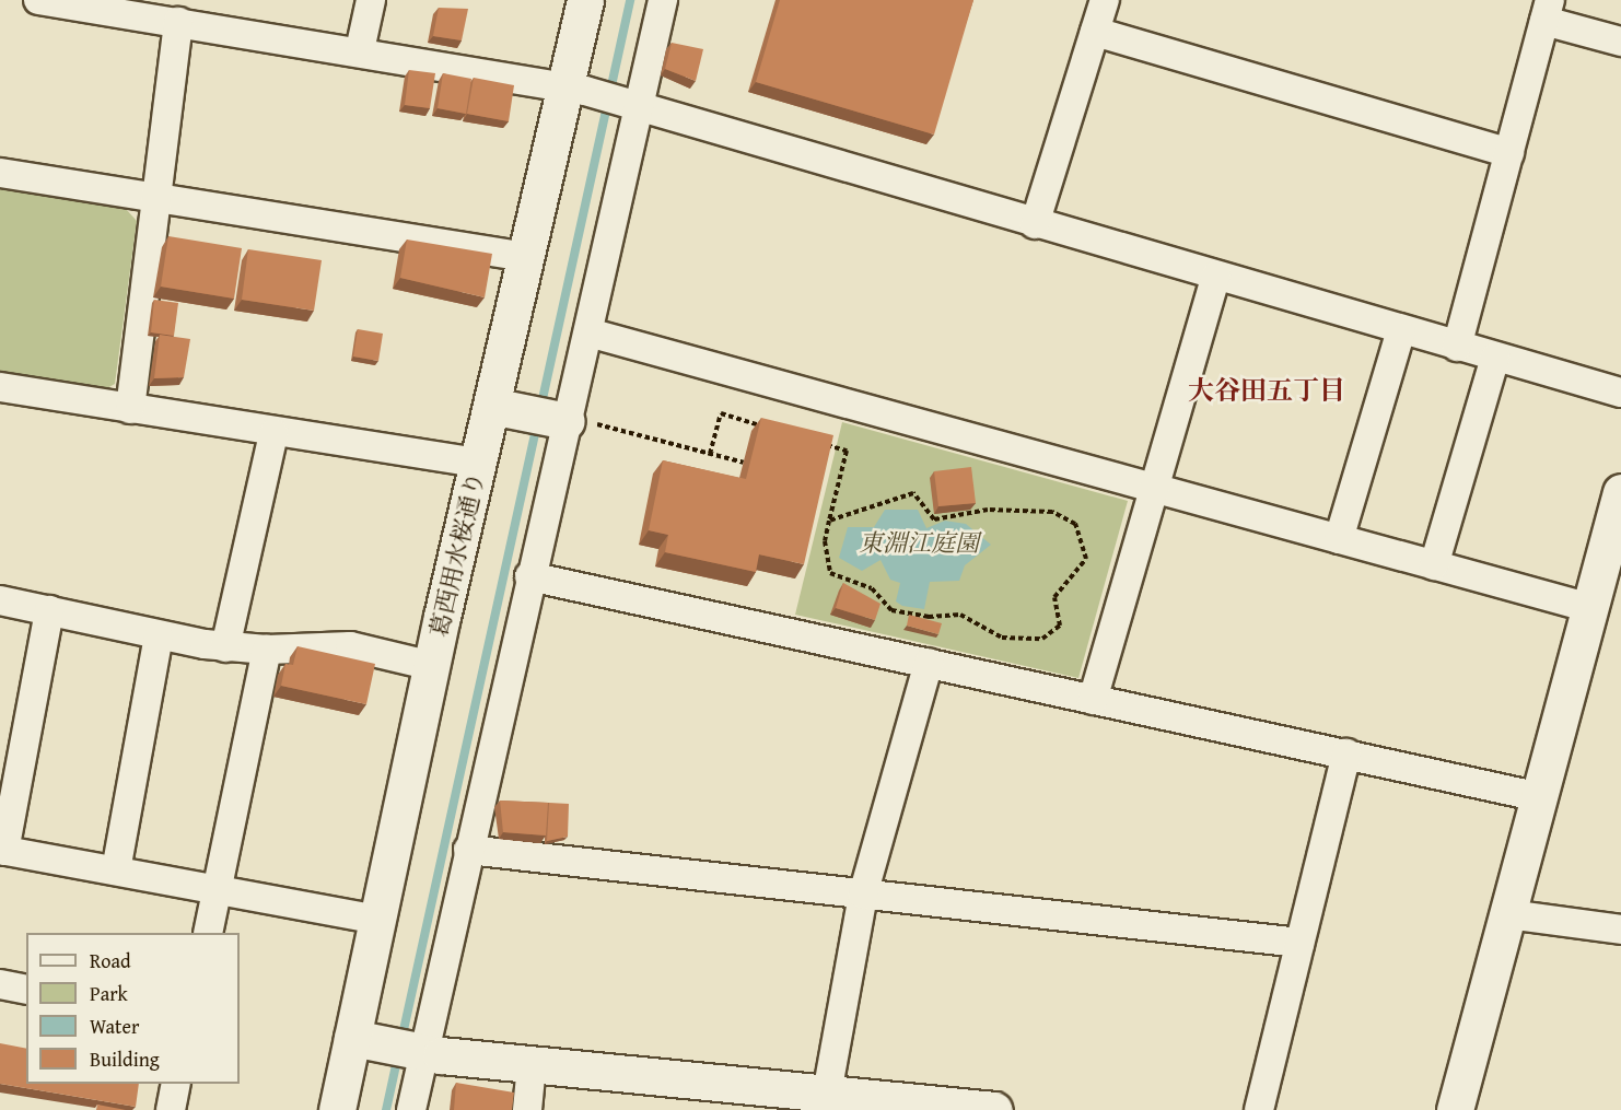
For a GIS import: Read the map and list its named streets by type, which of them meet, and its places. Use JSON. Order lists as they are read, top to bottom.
{
  "streets": {
    "street": ["葛西用水桜通り"]
  },
  "districts": ["大谷田五丁目"],
  "parks": ["東淵江庭園"],
  "legend": [
    "Road",
    "Park",
    "Water",
    "Building"
  ]
}
